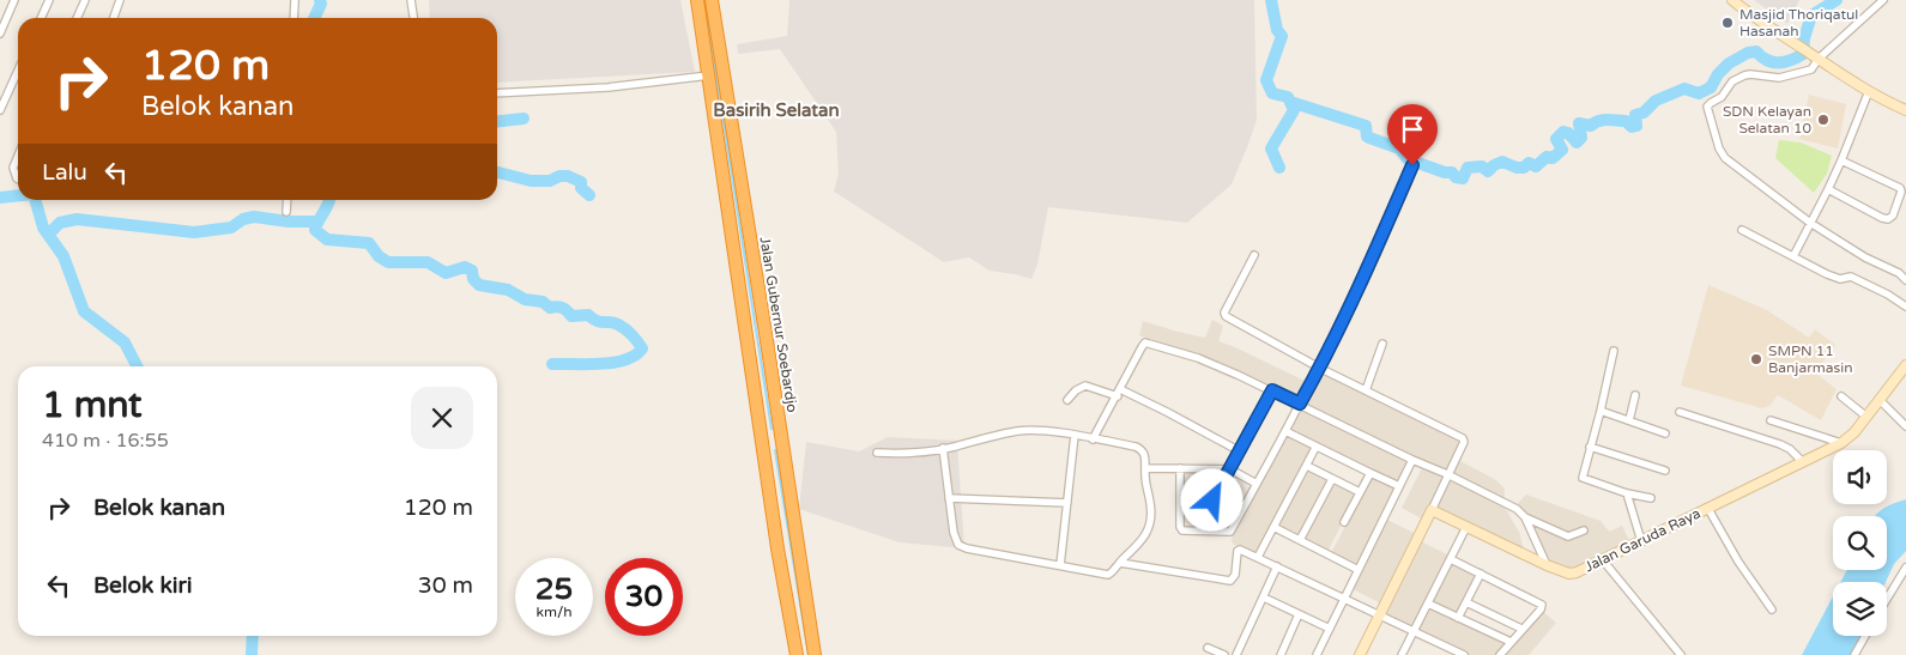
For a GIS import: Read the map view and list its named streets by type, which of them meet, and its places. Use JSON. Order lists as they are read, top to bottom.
{
  "streets": {
    "highway": ["Jalan Gubernur Soebardjo"],
    "street": ["Jalan Garuda Raya"]
  },
  "districts": ["Basirih Selatan"],
  "places": ["Masjid Thoriqatul Hasanah", "SDN Kelayan Selatan 10", "SMPN 11 Banjarmasin"],
  "page": {
    "turn": ["120 m", "Belok kanan"],
    "then": "Lalu",
    "heading": ["1 mnt", "410 m · 16:55"],
    "list": [
      {
        "name": "Belok kanan",
        "value": "120 m"
      },
      {
        "name": "Belok kiri",
        "value": "30 m"
      }
    ],
    "speed": "25 km/h",
    "limit": "30"
  }
}
